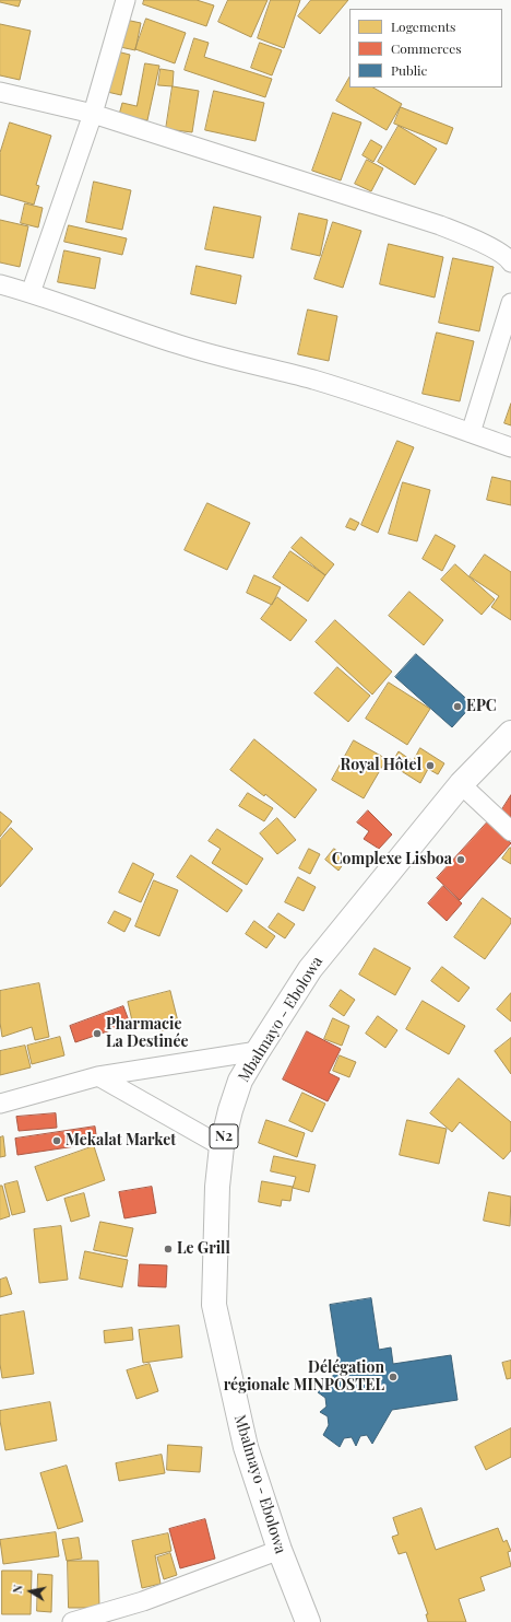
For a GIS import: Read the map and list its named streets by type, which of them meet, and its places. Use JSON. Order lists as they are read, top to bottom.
{
  "streets": {
    "highway": ["Mbalmayo - Ebolowa", "N2"]
  },
  "places": [
    "EPC",
    "Royal Hôtel",
    "Complexe Lisboa",
    "Pharmacie La Destinée",
    "Mekalat Market",
    "Le Grill",
    "Délégation régionale MINPOSTEL"
  ],
  "legend": ["Logements", "Commerces", "Public"],
  "north": "left"
}
